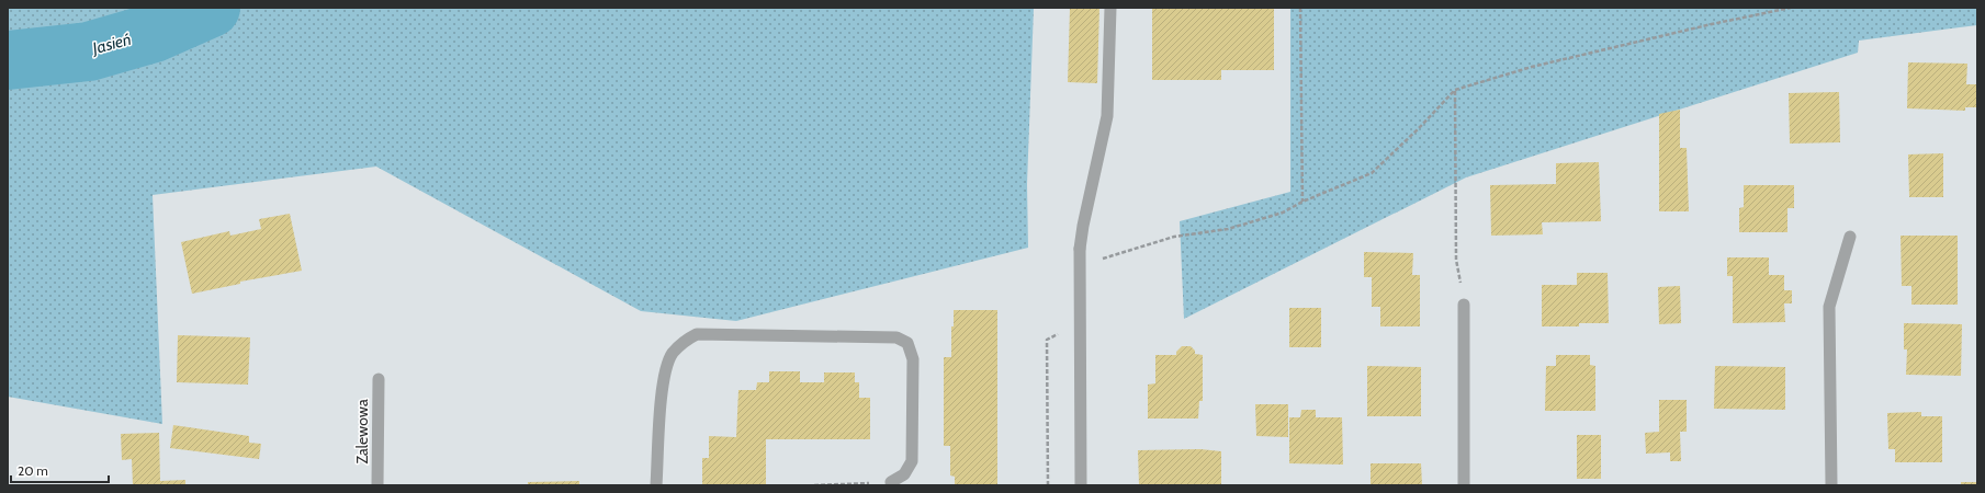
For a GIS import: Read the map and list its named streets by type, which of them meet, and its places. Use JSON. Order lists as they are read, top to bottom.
{
  "streets": {
    "street": ["Zalewowa"]
  },
  "water": ["Jasień"],
  "scale_bar": "20 m"
}
